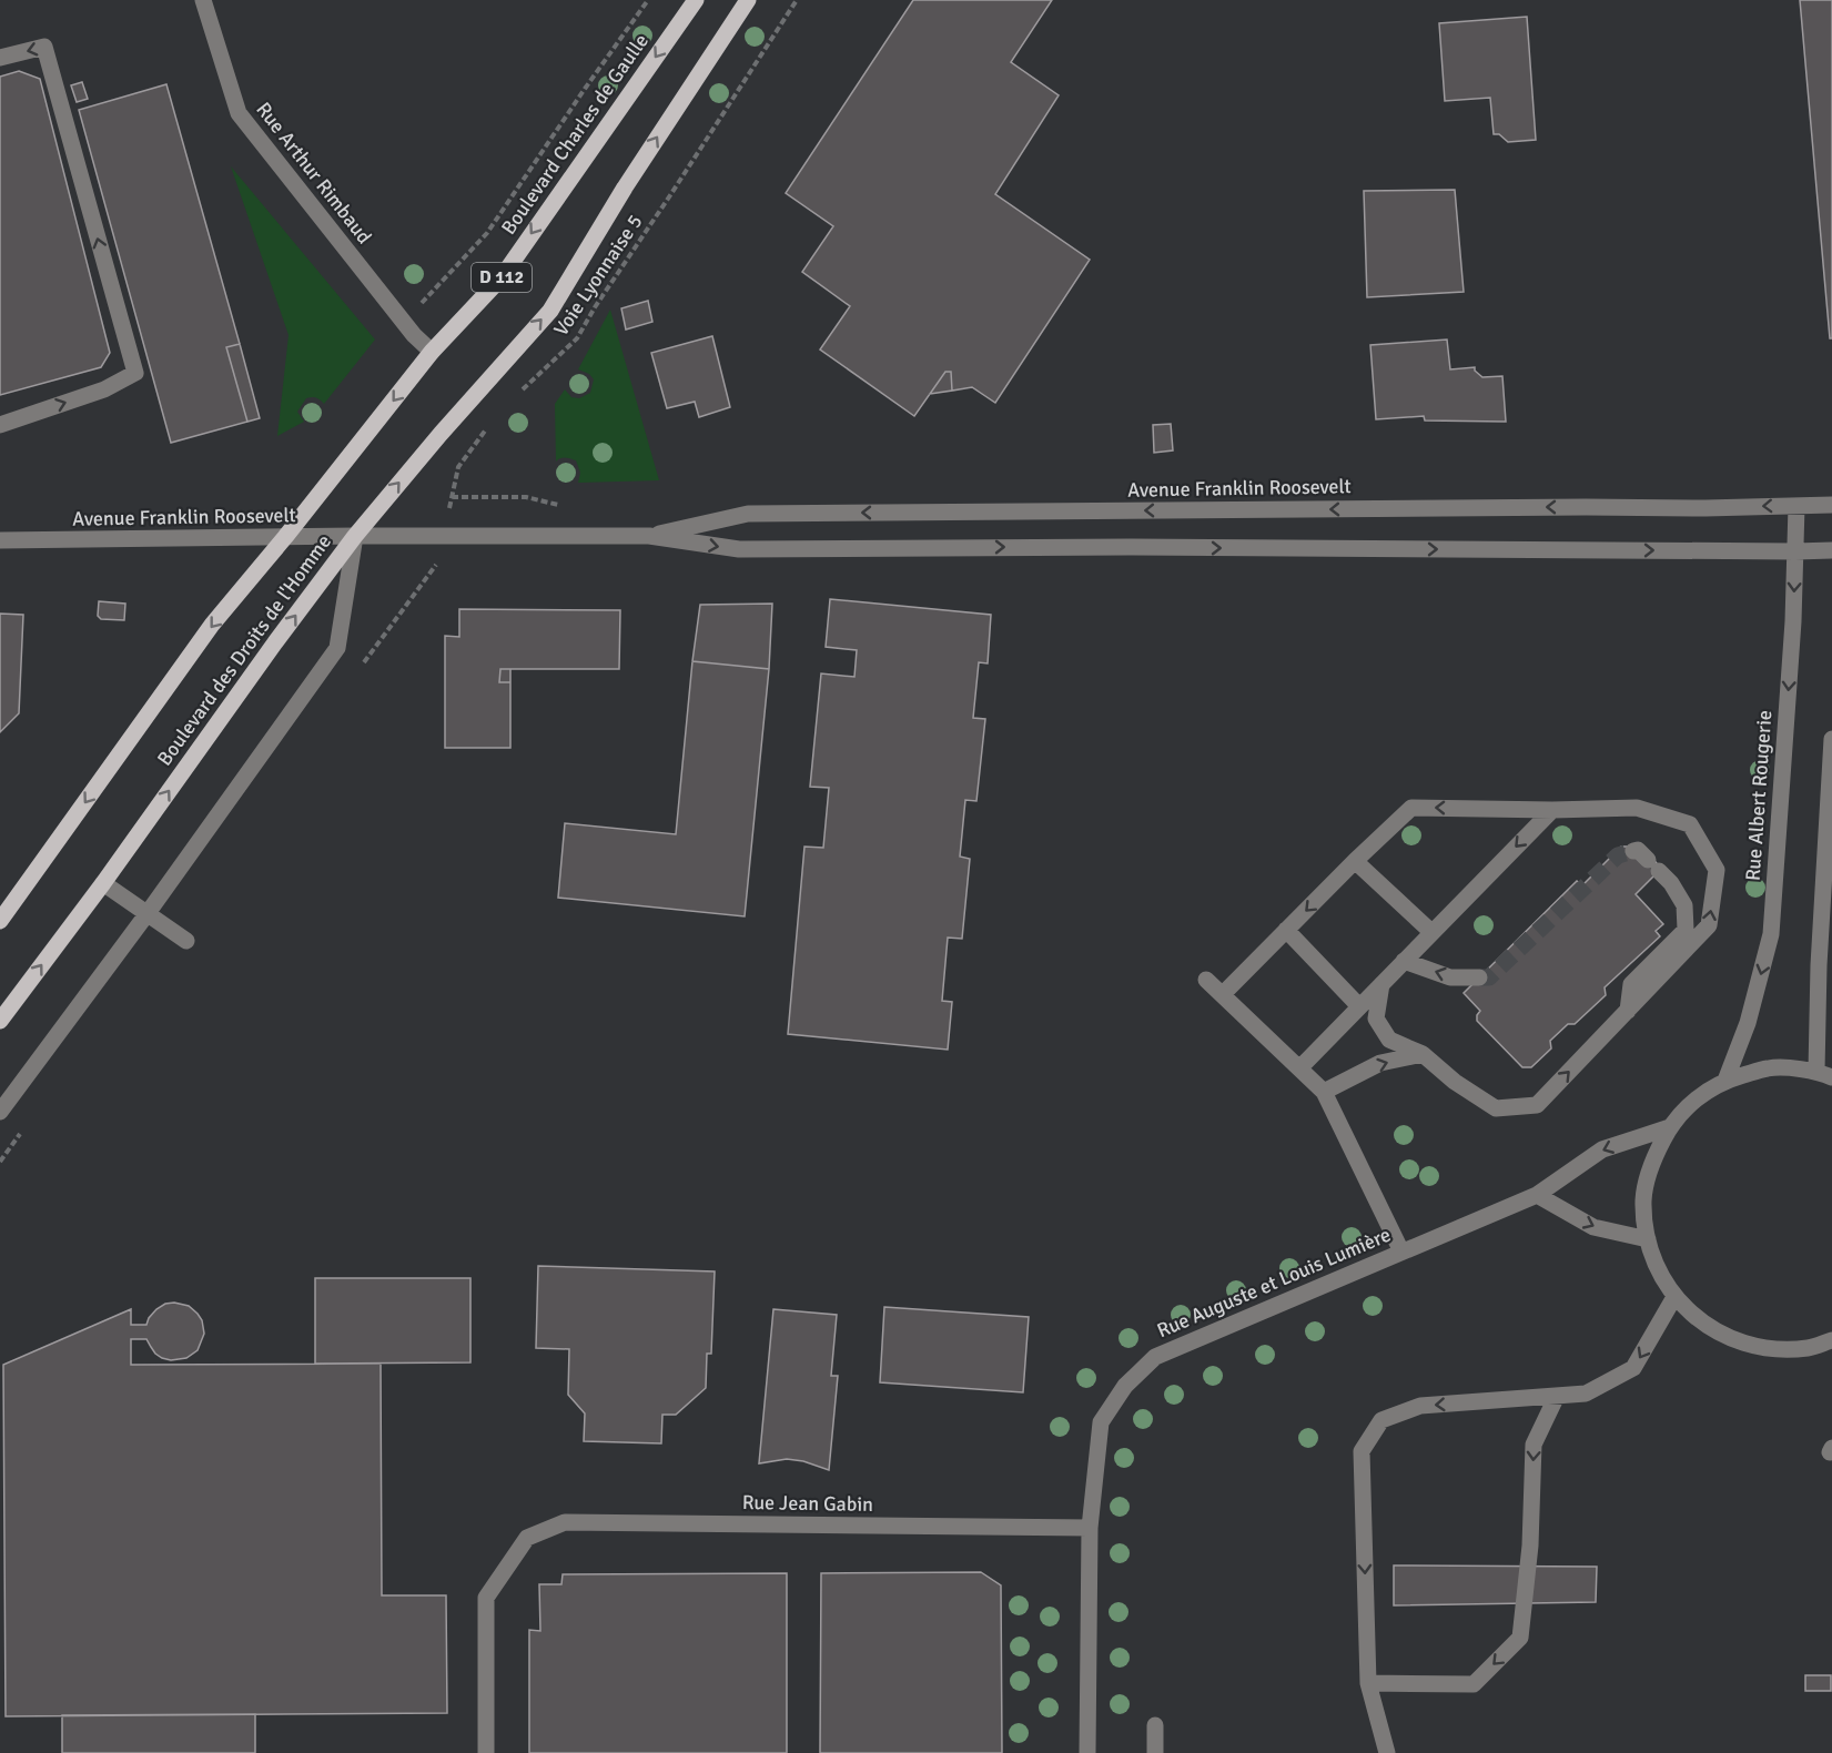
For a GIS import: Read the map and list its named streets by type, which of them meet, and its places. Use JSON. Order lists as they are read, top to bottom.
{
  "streets": {
    "main road": ["Boulevard Charles de Gaulle", "D 112", "Boulevard des Droits de l'Homme"],
    "street": [
      "Rue Arthur Rimbaud",
      "Avenue Franklin Roosevelt",
      "Rue Albert Rougerie",
      "Rue Auguste et Louis Lumière",
      "Rue Jean Gabin"
    ],
    "path": ["Voie Lyonnaise 5"]
  },
  "crossings": [
    ["Boulevard Charles de Gaulle", "Rue Arthur Rimbaud"],
    ["Boulevard Charles de Gaulle", "Avenue Franklin Roosevelt"],
    ["Boulevard Charles de Gaulle", "Boulevard des Droits de l'Homme"],
    ["D 112", "Avenue Franklin Roosevelt"],
    ["D 112", "Boulevard des Droits de l'Homme"],
    ["Avenue Franklin Roosevelt", "Boulevard des Droits de l'Homme"],
    ["Avenue Franklin Roosevelt", "Rue Albert Rougerie"],
    ["Rue Auguste et Louis Lumière", "Rue Jean Gabin"]
  ]
}
